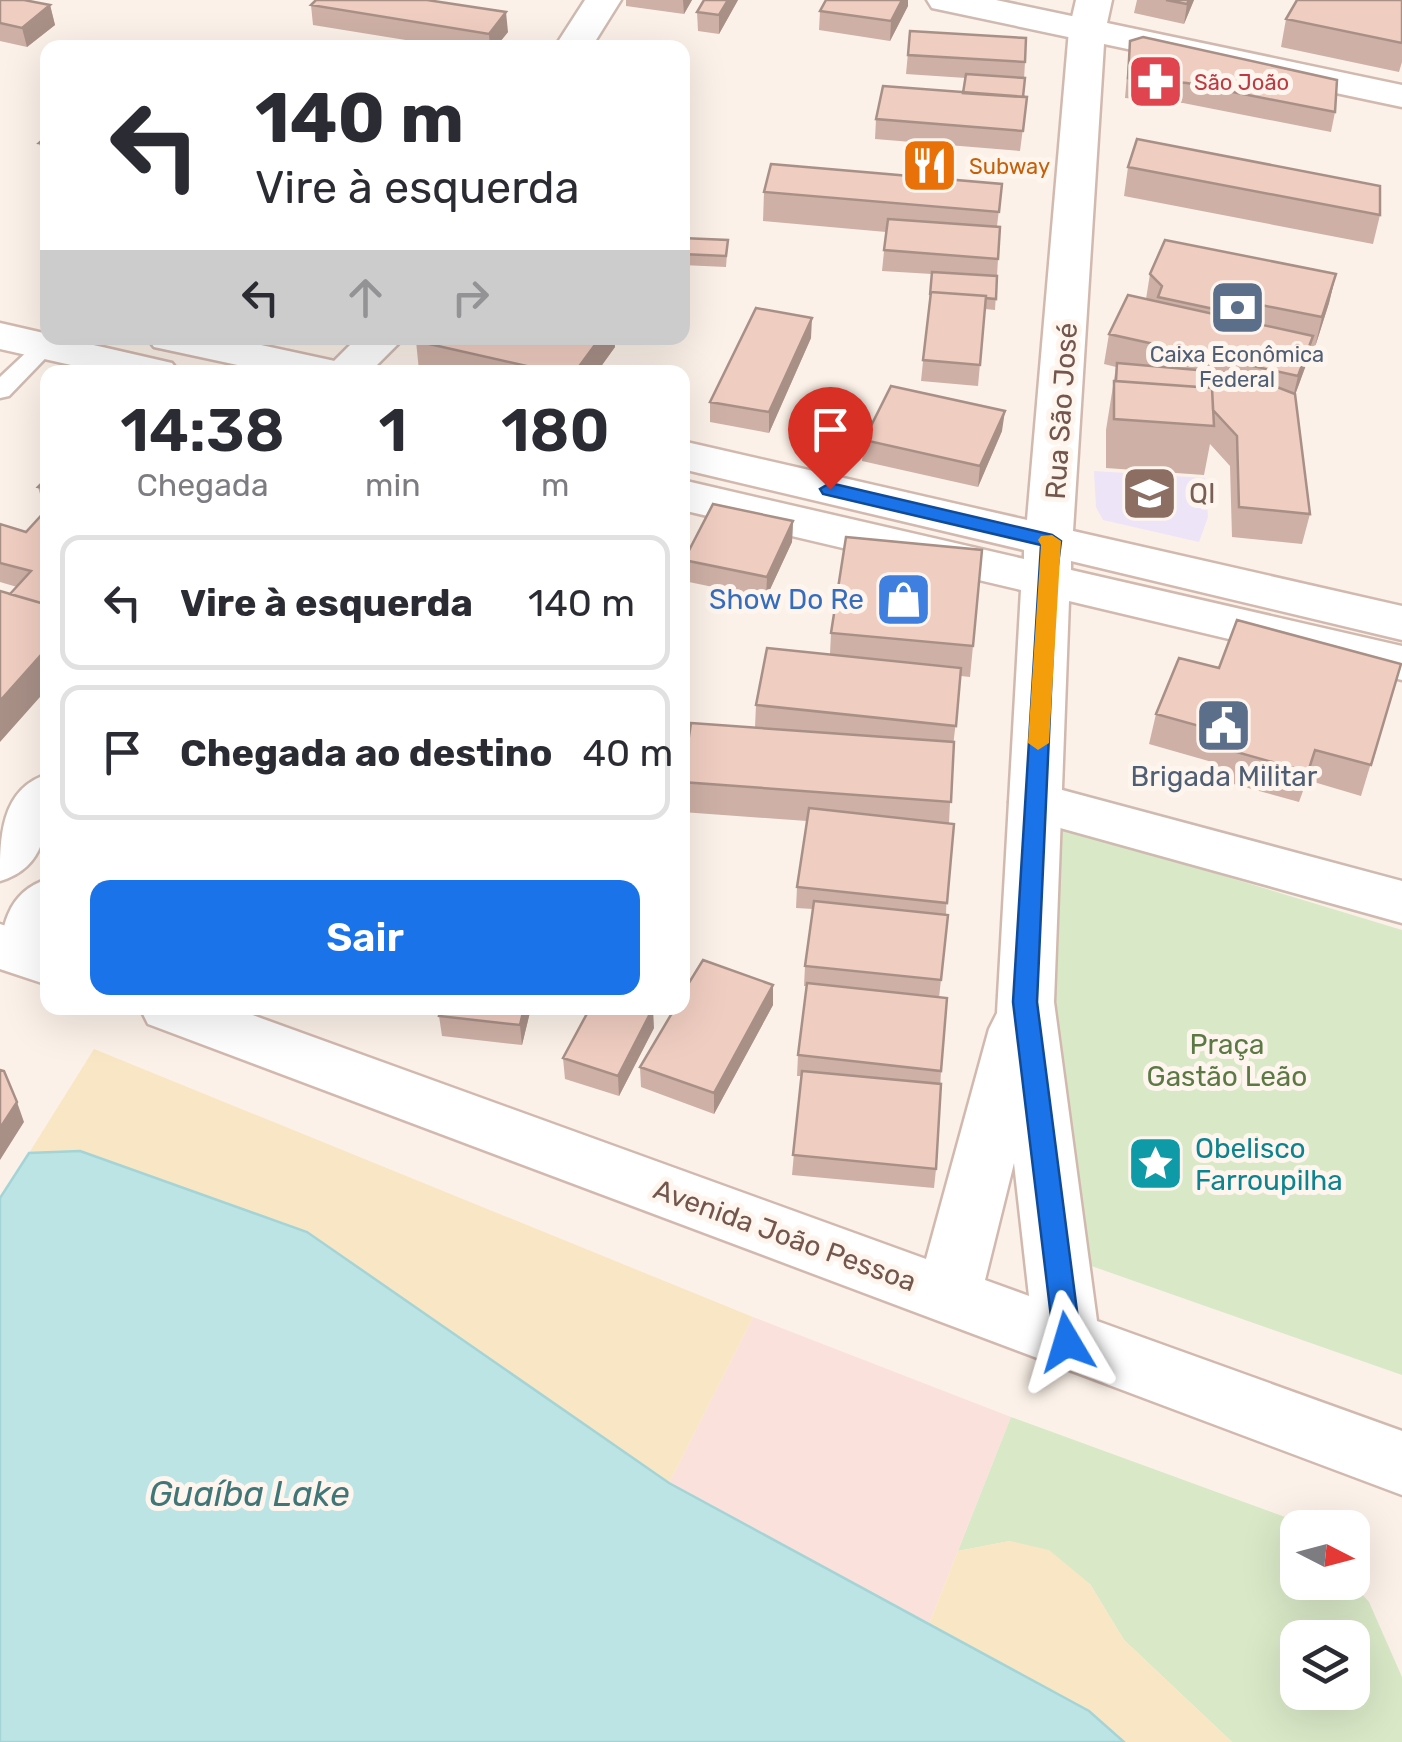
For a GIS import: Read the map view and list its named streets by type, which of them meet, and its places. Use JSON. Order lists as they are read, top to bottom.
{
  "streets": {
    "street": ["Rua São José", "Avenida João Pessoa"]
  },
  "crossings": [
    ["Rua São José", "Avenida João Pessoa"]
  ],
  "water": ["Guaíba Lake"],
  "parks": ["Praça Gastão Leão"],
  "places": {
    "pharmacy": ["São João"],
    "restaurant": ["Subway"],
    "bank": ["Caixa Econômica Federal"],
    "school or university": ["QI"],
    "shop": ["Show Do Re"],
    "public building": ["Brigada Militar"],
    "place": ["Obelisco Farroupilha"]
  },
  "north": "right",
  "page": {
    "turn": ["140 m", "Vire à esquerda"],
    "eta": [
      "14:38",
      "Chegada",
      "1",
      "min",
      "180",
      "m"
    ],
    "list": [
      {
        "name": "Vire à esquerda",
        "value": "140 m"
      },
      {
        "name": "Chegada ao destino",
        "value": "40 m"
      }
    ],
    "buttons": "Sair"
  }
}
